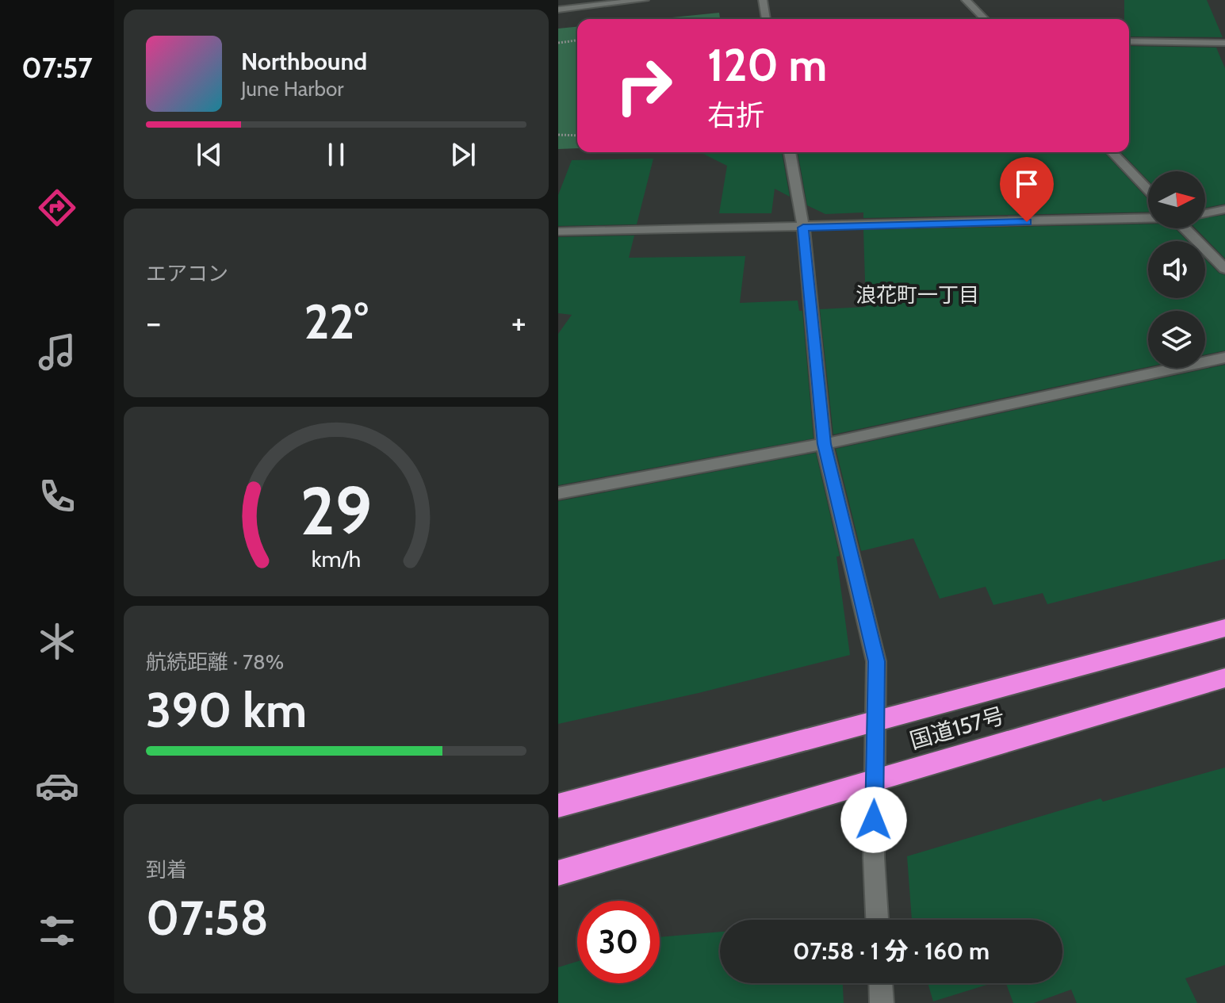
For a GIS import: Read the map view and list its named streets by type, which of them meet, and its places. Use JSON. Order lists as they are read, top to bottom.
{
  "streets": {
    "highway": ["国道157号"]
  },
  "districts": ["浪花町一丁目"],
  "north": "right",
  "page": {
    "tabs": "07:57",
    "turn": ["120 m", "右折"],
    "song": ["Northbound", "June Harbor"],
    "tile": [
      "エアコン",
      ["航続距離 · 78%", "390 km"],
      ["到着", "07:58"]
    ],
    "heat": ["−", "22°", "+"],
    "limit": "30",
    "trip": "07:58 · 1 分 · 160 m",
    "gauge": ["29", "km/h"]
  }
}
